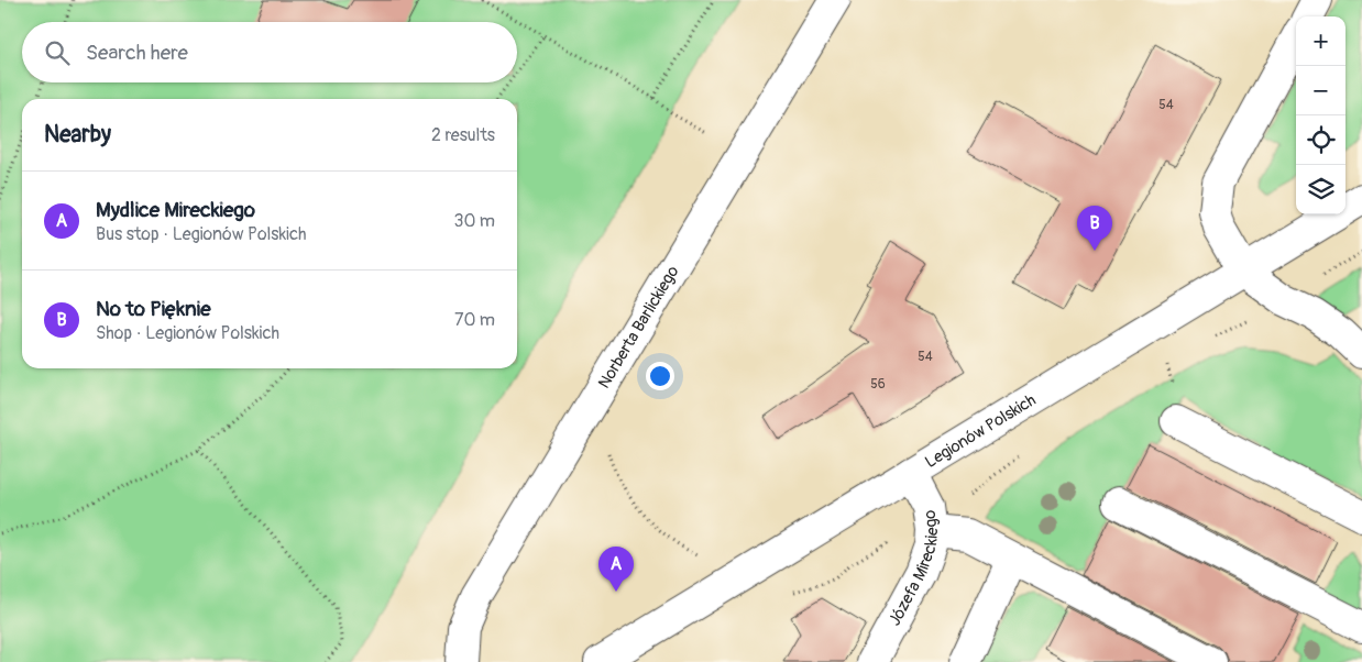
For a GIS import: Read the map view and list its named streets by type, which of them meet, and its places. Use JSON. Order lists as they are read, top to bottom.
{
  "streets": {
    "street": ["Norberta Barlickiego", "Legionów Polskich", "Józefa Mireckiego"]
  },
  "crossings": [
    ["Legionów Polskich", "Józefa Mireckiego"]
  ],
  "house_numbers": ["54", "54", "56"],
  "page": {
    "map_buttons": ["+", "−"],
    "search": "Search here",
    "heading": ["Nearby", "2 results"],
    "list": [
      {
        "mark": "A",
        "name": "Mydlice Mireckiego",
        "note": "Bus stop · Legionów Polskich",
        "value": "30 m"
      },
      {
        "mark": "B",
        "name": "No to Pięknie",
        "note": "Shop · Legionów Polskich",
        "value": "70 m"
      }
    ],
    "pins": ["B", "A"]
  }
}
